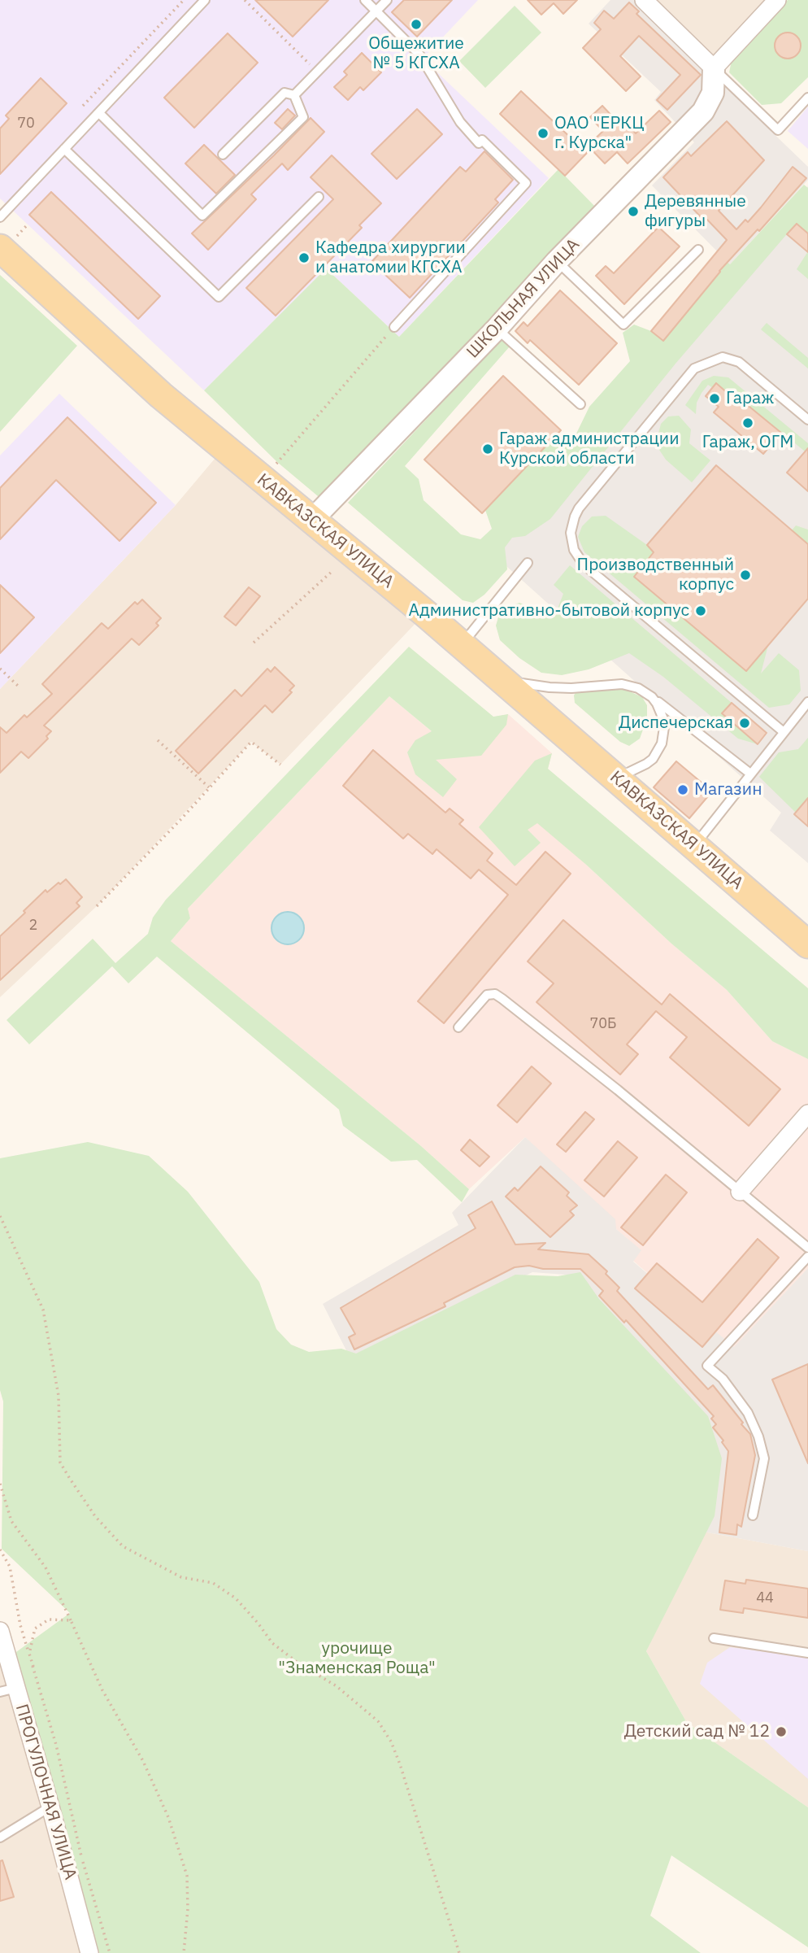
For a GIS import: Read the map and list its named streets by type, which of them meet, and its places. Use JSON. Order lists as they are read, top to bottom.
{
  "streets": {
    "main road": ["КАВКАЗСКАЯ УЛИЦА"],
    "street": ["ШКОЛЬНАЯ УЛИЦА", "ПРОГУЛОЧНАЯ УЛИЦА"]
  },
  "crossings": [
    ["ШКОЛЬНАЯ УЛИЦА", "КАВКАЗСКАЯ УЛИЦА"]
  ],
  "parks": ["урочище \"Знаменская Роща\""],
  "places": [
    "Общежитие № 5 КГСХА",
    "ОАО \"ЕРКЦ г. Курска\"",
    "Деревянные фигуры",
    "Кафедра хирургии и анатомии КГСХА",
    "Гараж",
    "Гараж, ОГМ",
    "Гараж администрации Курской области",
    "Производственный корпус",
    "Административно-бытовой корпус",
    "Диспечерская",
    "Магазин",
    "Детский сад № 12"
  ],
  "house_numbers": [
    "70",
    "2",
    "70Б",
    "44"
  ]
}
